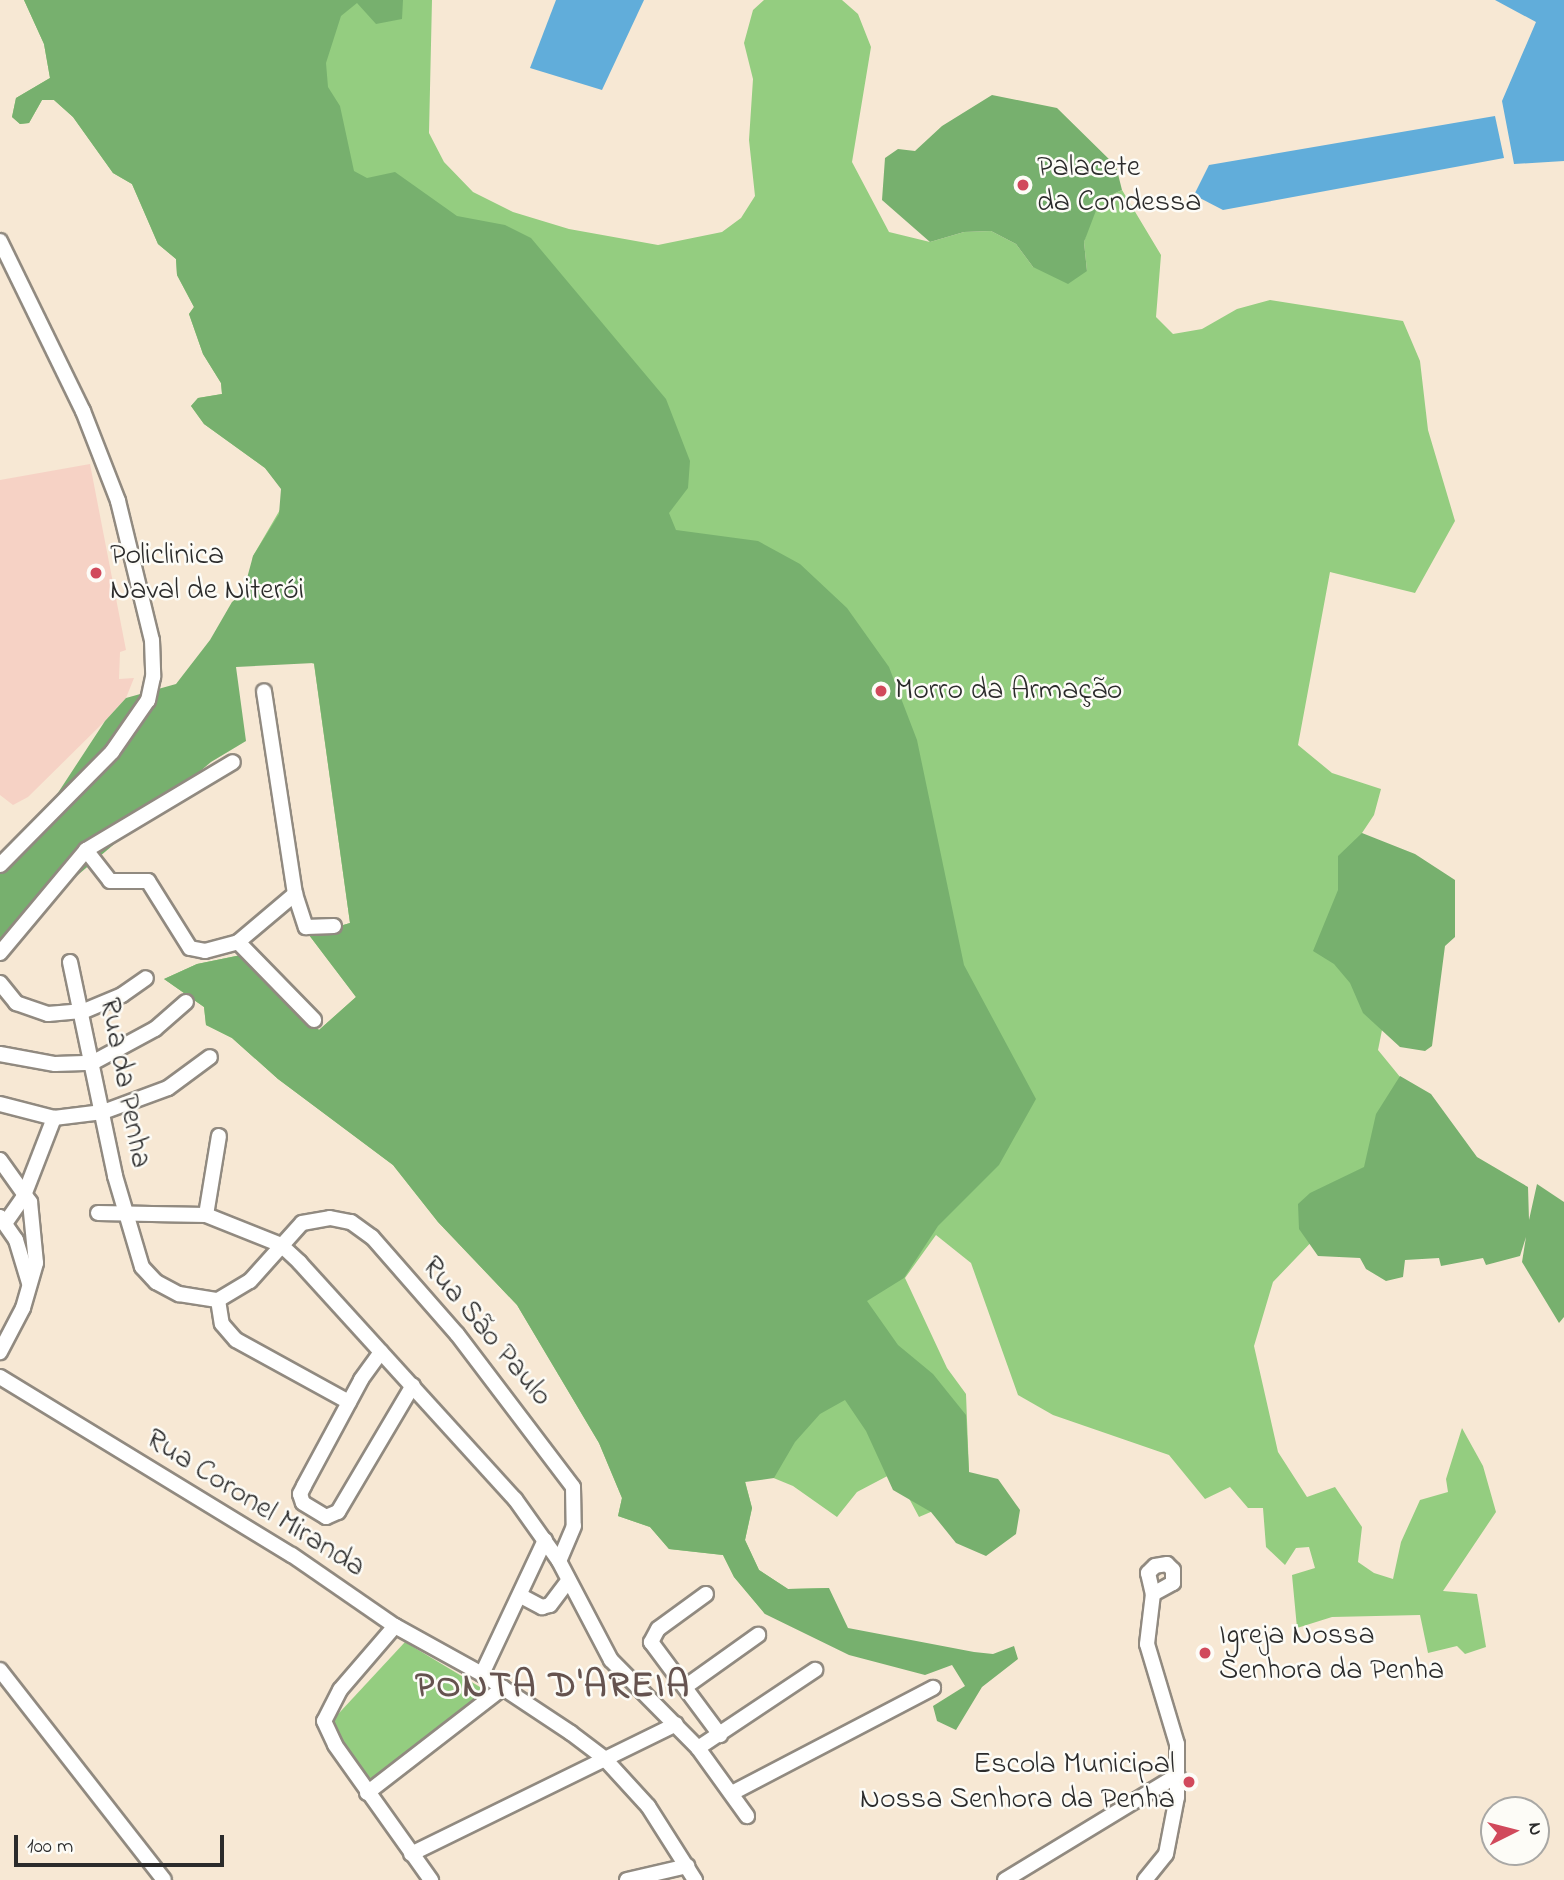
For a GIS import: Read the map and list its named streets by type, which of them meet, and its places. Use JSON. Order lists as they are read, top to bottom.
{
  "streets": {
    "street": ["Rua da Penha", "Rua São Paulo", "Rua Coronel Miranda"]
  },
  "crossings": [
    ["Rua da Penha", "Rua São Paulo"]
  ],
  "districts": ["PONTA D'AREIA"],
  "places": [
    "Palacete da Condessa",
    "Policlinica Naval de Niterói",
    "Morro da Armação",
    "Igreja Nossa Senhora da Penha",
    "Escola Municipal Nossa Senhora da Penha"
  ],
  "scale_bar": "100 m",
  "north": "right"
}
